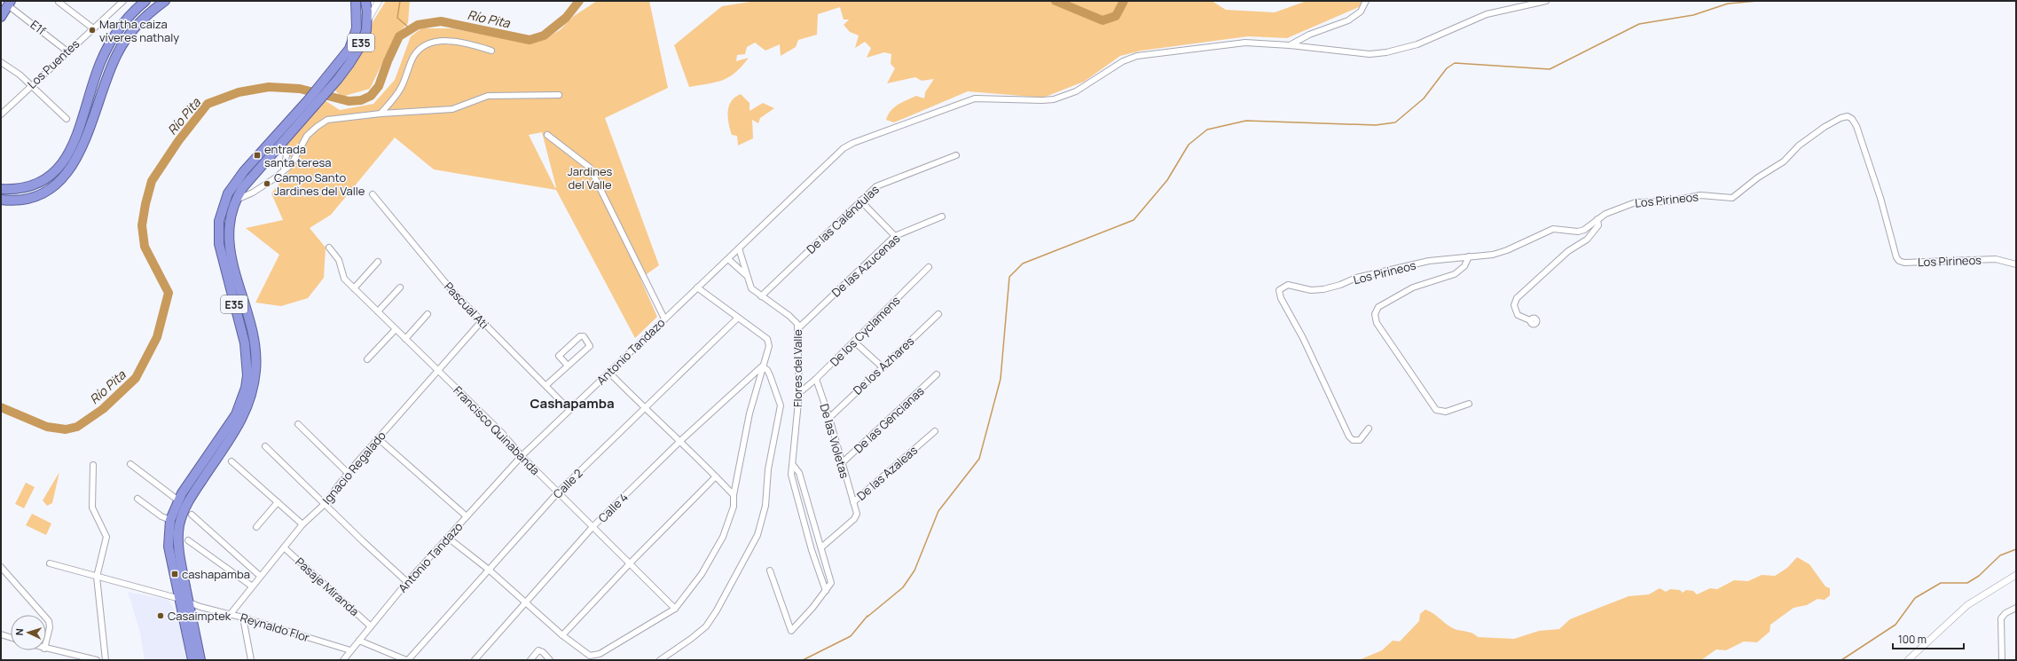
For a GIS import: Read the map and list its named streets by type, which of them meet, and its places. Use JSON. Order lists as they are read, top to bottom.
{
  "streets": {
    "highway": ["E35"],
    "street": [
      "E1f",
      "Los Puentes",
      "Los Pirineos",
      "De las Caléndulas",
      "De las Azucenas",
      "Pascual Ati",
      "De los Cyclamens",
      "Antonio Tandazo",
      "De los Azhares",
      "Flores del Valle",
      "De las Gencianas",
      "Francisco Quinabanda",
      "De las Violetas",
      "Ignacio Regalado",
      "De las Azaleas",
      "Calle 2",
      "Calle 4",
      "Pasaje Miranda",
      "Reynaldo Flor"
    ]
  },
  "crossings": [
    ["E1f", "Los Puentes"],
    ["E35", "Reynaldo Flor"],
    ["De las Caléndulas", "Flores del Valle"],
    ["De las Azucenas", "Flores del Valle"],
    ["Pascual Ati", "Antonio Tandazo"],
    ["Pascual Ati", "Ignacio Regalado"],
    ["De los Cyclamens", "Flores del Valle"],
    ["De los Cyclamens", "De las Violetas"],
    ["Antonio Tandazo", "Flores del Valle"],
    ["Antonio Tandazo", "Francisco Quinabanda"],
    ["Antonio Tandazo", "Pasaje Miranda"],
    ["Antonio Tandazo", "Reynaldo Flor"],
    ["De los Azhares", "De las Violetas"],
    ["De las Gencianas", "De las Violetas"],
    ["Francisco Quinabanda", "Ignacio Regalado"],
    ["Francisco Quinabanda", "Calle 2"],
    ["Francisco Quinabanda", "Calle 4"],
    ["De las Violetas", "De las Azaleas"],
    ["Ignacio Regalado", "Pasaje Miranda"],
    ["Ignacio Regalado", "Reynaldo Flor"]
  ],
  "districts": ["Cashapamba"],
  "water": ["Río Pita"],
  "parks": ["Jardines del Valle"],
  "places": {
    "other": ["Martha caiza víveres nathaly", "Campo Santo Jardines del Valle", "Casaimptek"],
    "transit": ["entrada santa teresa", "cashapamba"]
  },
  "scale_bar": "100 m",
  "north": "left"
}
